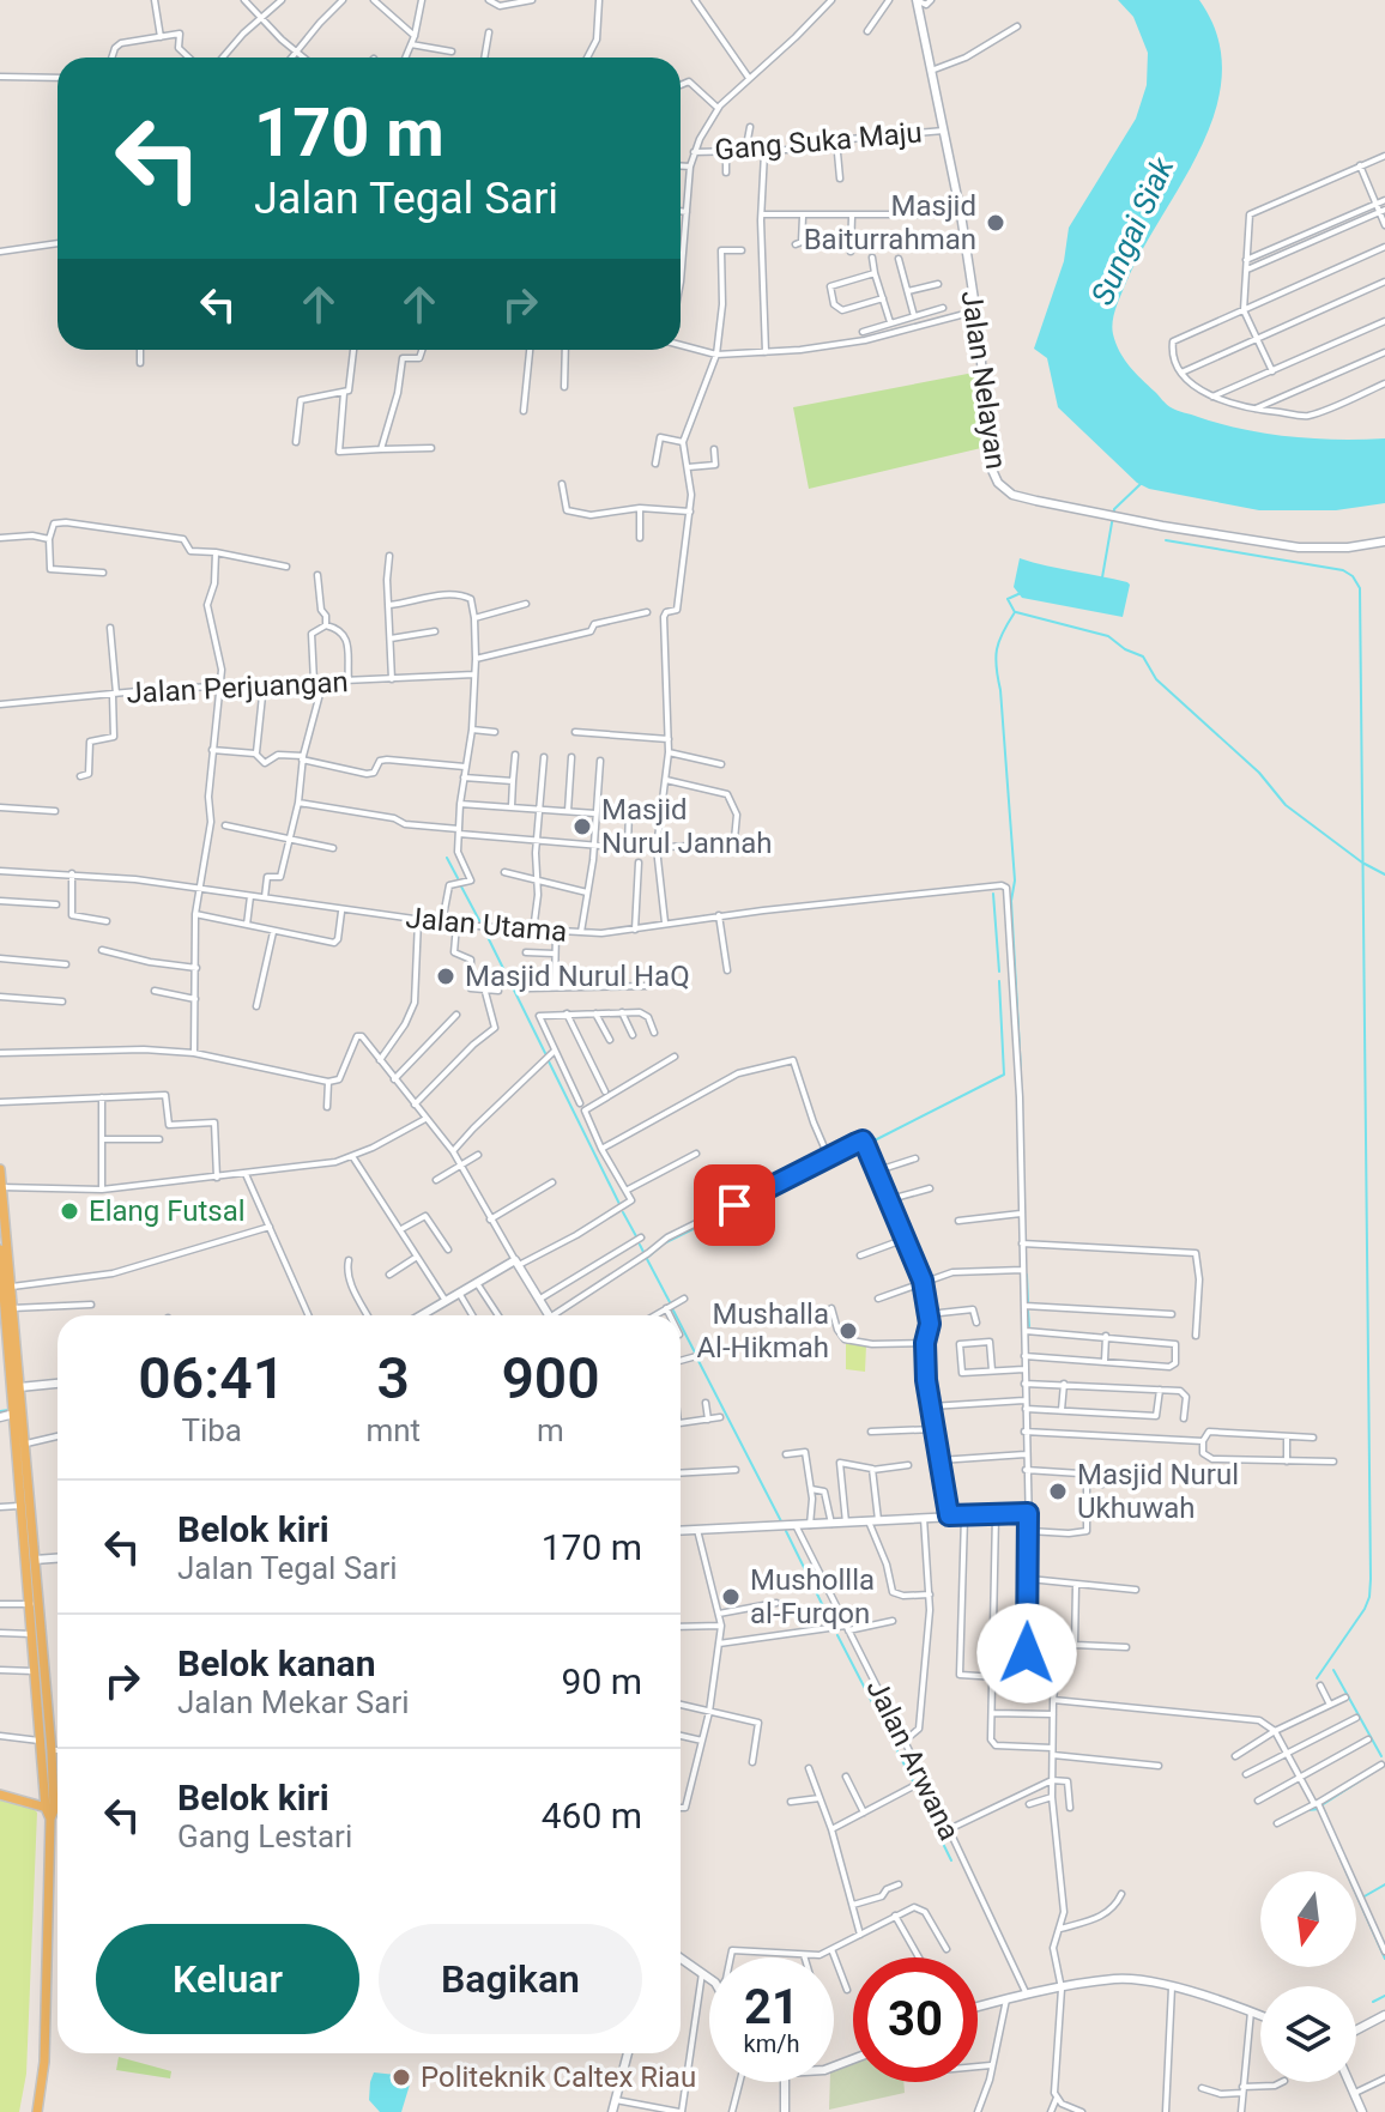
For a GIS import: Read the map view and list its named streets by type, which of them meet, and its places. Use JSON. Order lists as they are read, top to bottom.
{
  "streets": {
    "main road": ["Jalan Nelayan"],
    "street": [
      "Gang Suka Maju",
      "Jalan Perjuangan",
      "Jalan Utama",
      "Jalan Arwana"
    ]
  },
  "crossings": [
    ["Gang Suka Maju", "Jalan Nelayan"]
  ],
  "water": ["Sungai Siak"],
  "places": [
    "Masjid Baiturrahman",
    "Masjid Nurul Jannah",
    "Masjid Nurul HaQ",
    "Elang Futsal",
    "Mushalla Al-Hikmah",
    "Masjid Nurul Ukhuwah",
    "Mushollla al-Furqon",
    "Politeknik Caltex Riau"
  ],
  "north": "bottom",
  "page": {
    "turn": ["170 m", "Jalan Tegal Sari"],
    "eta": [
      "06:41",
      "Tiba",
      "3",
      "mnt",
      "900",
      "m"
    ],
    "list": [
      {
        "name": "Belok kiri",
        "note": "Jalan Tegal Sari",
        "value": "170 m"
      },
      {
        "name": "Belok kanan",
        "note": "Jalan Mekar Sari",
        "value": "90 m"
      },
      {
        "name": "Belok kiri",
        "note": "Gang Lestari",
        "value": "460 m"
      }
    ],
    "buttons": ["Keluar", "Bagikan"],
    "speed": "21 km/h",
    "limit": "30"
  }
}
